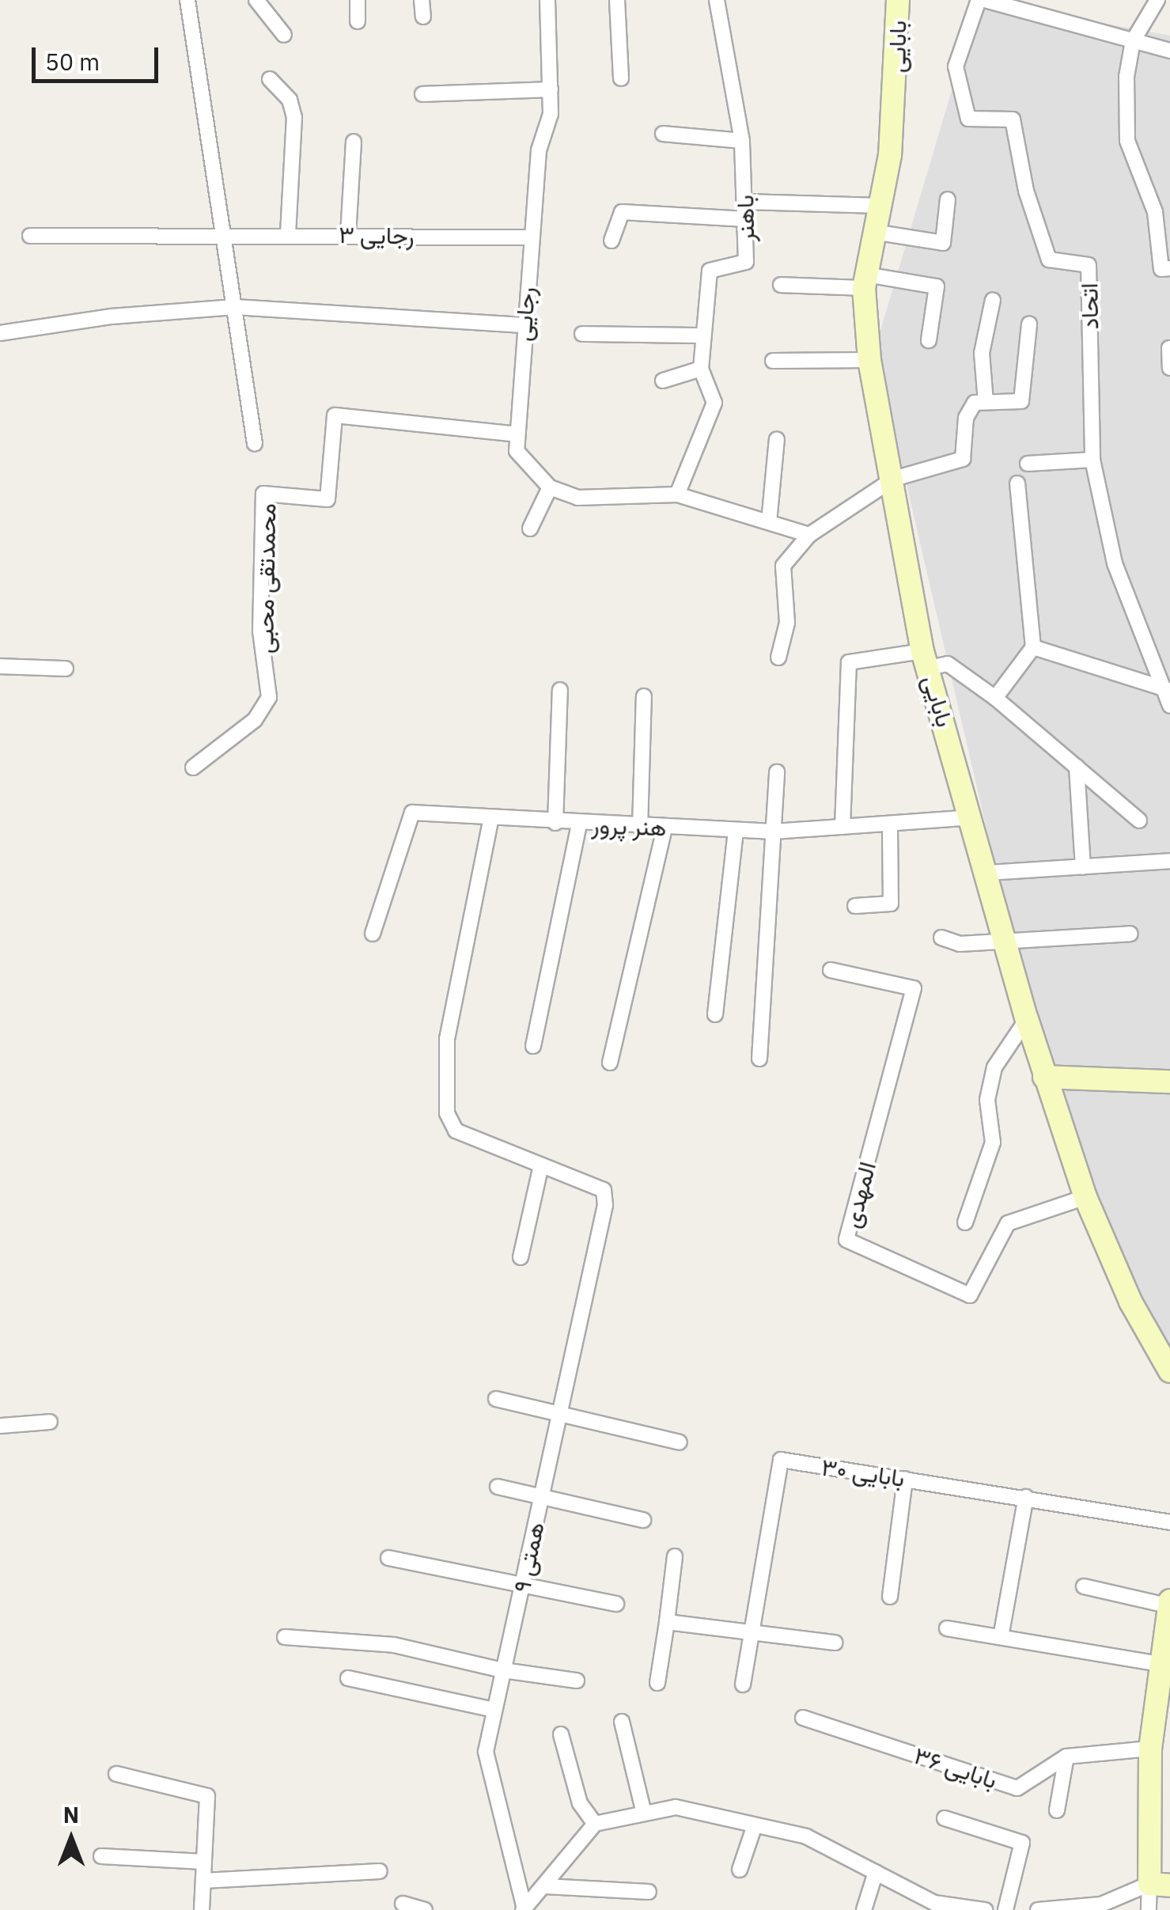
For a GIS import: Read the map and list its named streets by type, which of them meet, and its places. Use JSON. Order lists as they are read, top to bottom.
{
  "streets": {
    "main road": ["بابایی"],
    "street": [
      "باهنر",
      "رجایی ۳",
      "اتحاد",
      "رجایی",
      "محمدتقی محبی",
      "هنر پرور",
      "المهدی",
      "بابایی ۳۰",
      "همتی ۹",
      "بابایی ۳۶"
    ]
  },
  "crossings": [
    ["بابایی", "هنر پرور"],
    ["بابایی", "المهدی"],
    ["رجایی ۳", "رجایی"],
    ["رجایی", "محمدتقی محبی"]
  ],
  "scale_bar": "50 m",
  "north": "top"
}
